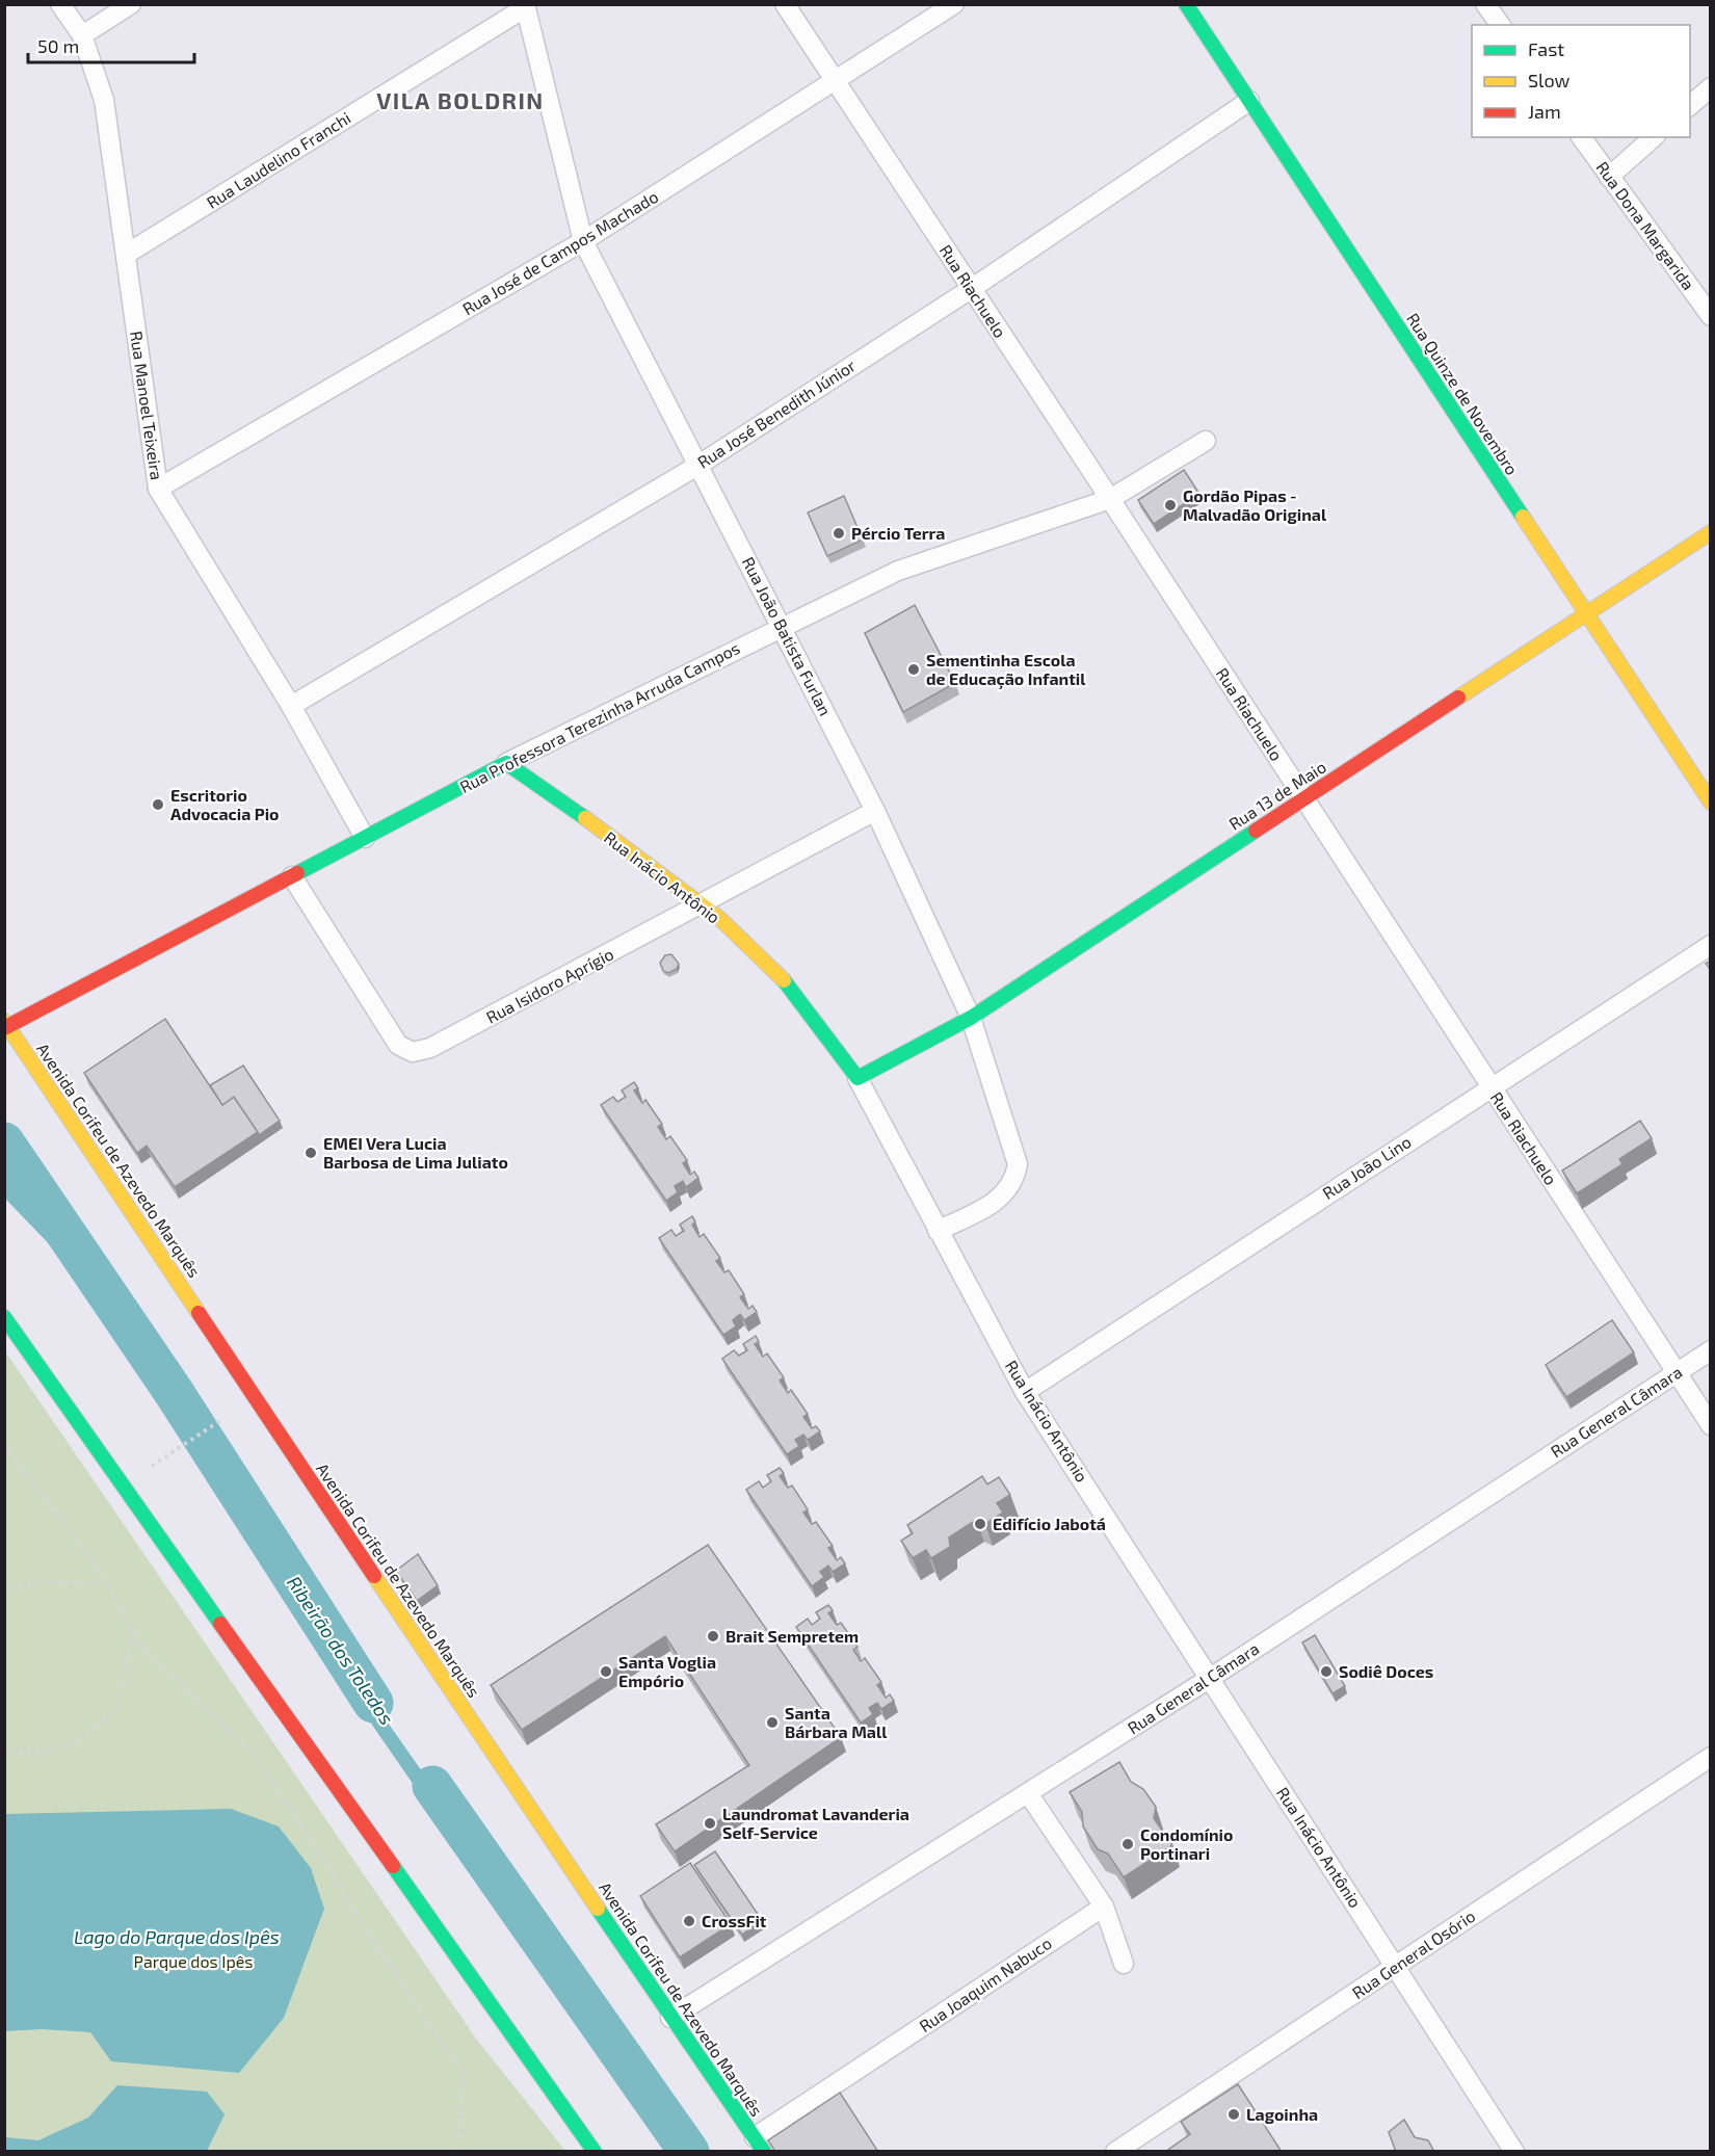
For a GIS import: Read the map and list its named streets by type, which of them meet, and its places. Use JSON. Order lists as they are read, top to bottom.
{
  "streets": {
    "main road": [
      "Rua Quinze de Novembro",
      "Rua Professora Terezinha Arruda Campos",
      "Rua 13 de Maio",
      "Rua Inácio Antônio",
      "Avenida Corifeu de Azevedo Marquês"
    ],
    "street": [
      "Rua Laudelino Franchi",
      "Rua Dona Margarida",
      "Rua José de Campos Machado",
      "Rua Riachuelo",
      "Rua Manoel Teixeira",
      "Rua José Benedith Júnior",
      "Rua João Batista Furlan",
      "Rua Isidoro Aprígio",
      "Rua João Lino",
      "Rua General Câmara",
      "Rua General Osório",
      "Rua Joaquim Nabuco"
    ]
  },
  "crossings": [
    ["Rua Laudelino Franchi", "Rua Manoel Teixeira"],
    ["Rua Laudelino Franchi", "Rua João Batista Furlan"],
    ["Rua José de Campos Machado", "Rua Riachuelo"],
    ["Rua José de Campos Machado", "Rua Manoel Teixeira"],
    ["Rua José de Campos Machado", "Rua João Batista Furlan"],
    ["Rua Riachuelo", "Rua José Benedith Júnior"],
    ["Rua Riachuelo", "Rua Professora Terezinha Arruda Campos"],
    ["Rua Riachuelo", "Rua 13 de Maio"],
    ["Rua Riachuelo", "Rua João Lino"],
    ["Rua Riachuelo", "Rua General Câmara"],
    ["Rua Quinze de Novembro", "Rua José Benedith Júnior"],
    ["Rua Quinze de Novembro", "Rua 13 de Maio"],
    ["Rua Manoel Teixeira", "Rua José Benedith Júnior"],
    ["Rua Manoel Teixeira", "Rua Professora Terezinha Arruda Campos"],
    ["Rua José Benedith Júnior", "Rua João Batista Furlan"],
    ["Rua João Batista Furlan", "Rua Professora Terezinha Arruda Campos"],
    ["Rua João Batista Furlan", "Rua 13 de Maio"],
    ["Rua João Batista Furlan", "Rua Inácio Antônio"],
    ["Rua João Batista Furlan", "Rua Isidoro Aprígio"],
    ["Rua Professora Terezinha Arruda Campos", "Rua Inácio Antônio"],
    ["Rua Professora Terezinha Arruda Campos", "Rua Isidoro Aprígio"],
    ["Rua Professora Terezinha Arruda Campos", "Avenida Corifeu de Azevedo Marquês"],
    ["Rua 13 de Maio", "Rua Inácio Antônio"],
    ["Rua Inácio Antônio", "Rua Isidoro Aprígio"],
    ["Rua Inácio Antônio", "Rua João Lino"],
    ["Rua Inácio Antônio", "Rua General Câmara"],
    ["Rua Inácio Antônio", "Rua General Osório"],
    ["Avenida Corifeu de Azevedo Marquês", "Rua General Câmara"],
    ["Avenida Corifeu de Azevedo Marquês", "Rua Joaquim Nabuco"]
  ],
  "districts": ["VILA BOLDRIN"],
  "water": ["Ribeirão dos Toledos", "Lago do Parque dos Ipês"],
  "parks": ["Parque dos Ipês"],
  "places": [
    "Gordão Pipas - Malvadão Original",
    "Pércio Terra",
    "Sementinha Escola de Educação Infantil",
    "Escritorio Advocacia Pio",
    "EMEI Vera Lucia Barbosa de Lima Juliato",
    "Edifício Jabotá",
    "Brait Sempretem",
    "Santa Voglia Empório",
    "Sodiê Doces",
    "Santa Bárbara Mall",
    "Laundromat Lavanderia Self-Service",
    "Condomínio Portinari",
    "CrossFit",
    "Lagoinha"
  ],
  "legend": ["Fast", "Slow", "Jam"],
  "scale_bar": "50 m"
}
